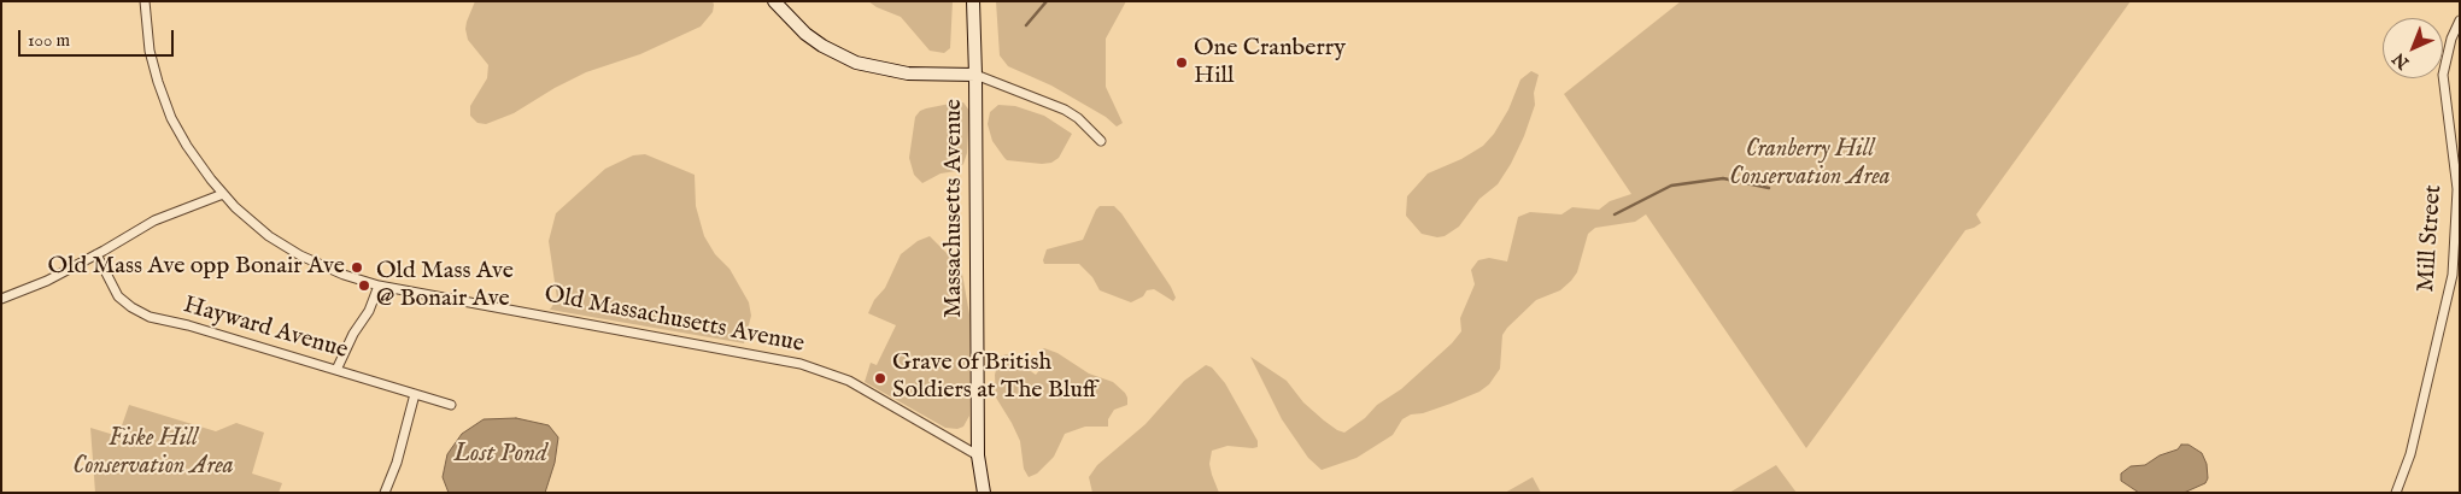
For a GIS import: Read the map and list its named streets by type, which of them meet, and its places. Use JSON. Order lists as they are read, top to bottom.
{
  "streets": {
    "main road": ["Massachusetts Avenue"],
    "street": ["Mill Street", "Old Massachusetts Avenue", "Hayward Avenue"]
  },
  "crossings": [
    ["Massachusetts Avenue", "Old Massachusetts Avenue"]
  ],
  "water": ["Lost Pond"],
  "parks": ["Cranberry Hill Conservation Area", "Fiske Hill Conservation Area"],
  "places": [
    "One Cranberry Hill",
    "Old Mass Ave opp Bonair Ave",
    "Old Mass Ave @ Bonair Ave",
    "Grave of British Soldiers at The Bluff"
  ],
  "scale_bar": "100 m",
  "north": "bottom left"
}
